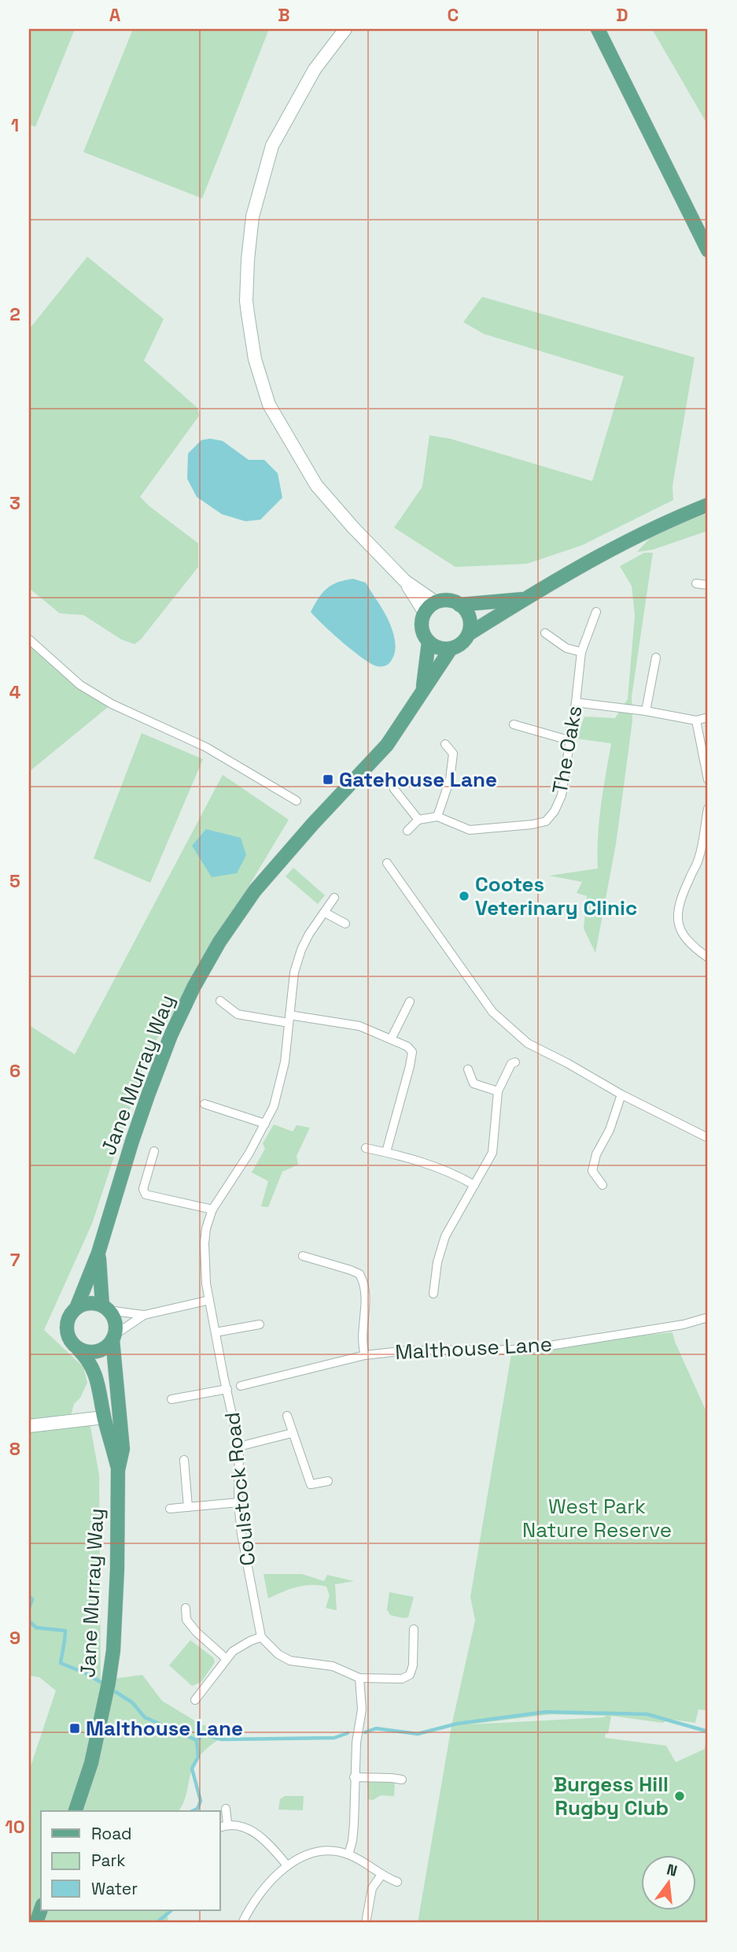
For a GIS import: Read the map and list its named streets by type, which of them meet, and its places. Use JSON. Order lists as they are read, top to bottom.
{
  "streets": {
    "main road": ["Jane Murray Way"],
    "street": ["The Oaks", "Malthouse Lane", "Coulstock Road"]
  },
  "parks": ["West Park Nature Reserve"],
  "places": {
    "transit": ["Gatehouse Lane", "Malthouse Lane"],
    "other": ["Cootes Veterinary Clinic", "Burgess Hill Rugby Club"]
  },
  "legend": ["Road", "Park", "Water"],
  "north": "top",
  "grid": {
    "columns": [
      "A",
      "B",
      "C",
      "D"
    ],
    "rows": [
      "1",
      "2",
      "3",
      "4",
      "5",
      "6",
      "7",
      "8",
      "9",
      "10"
    ]
  }
}
